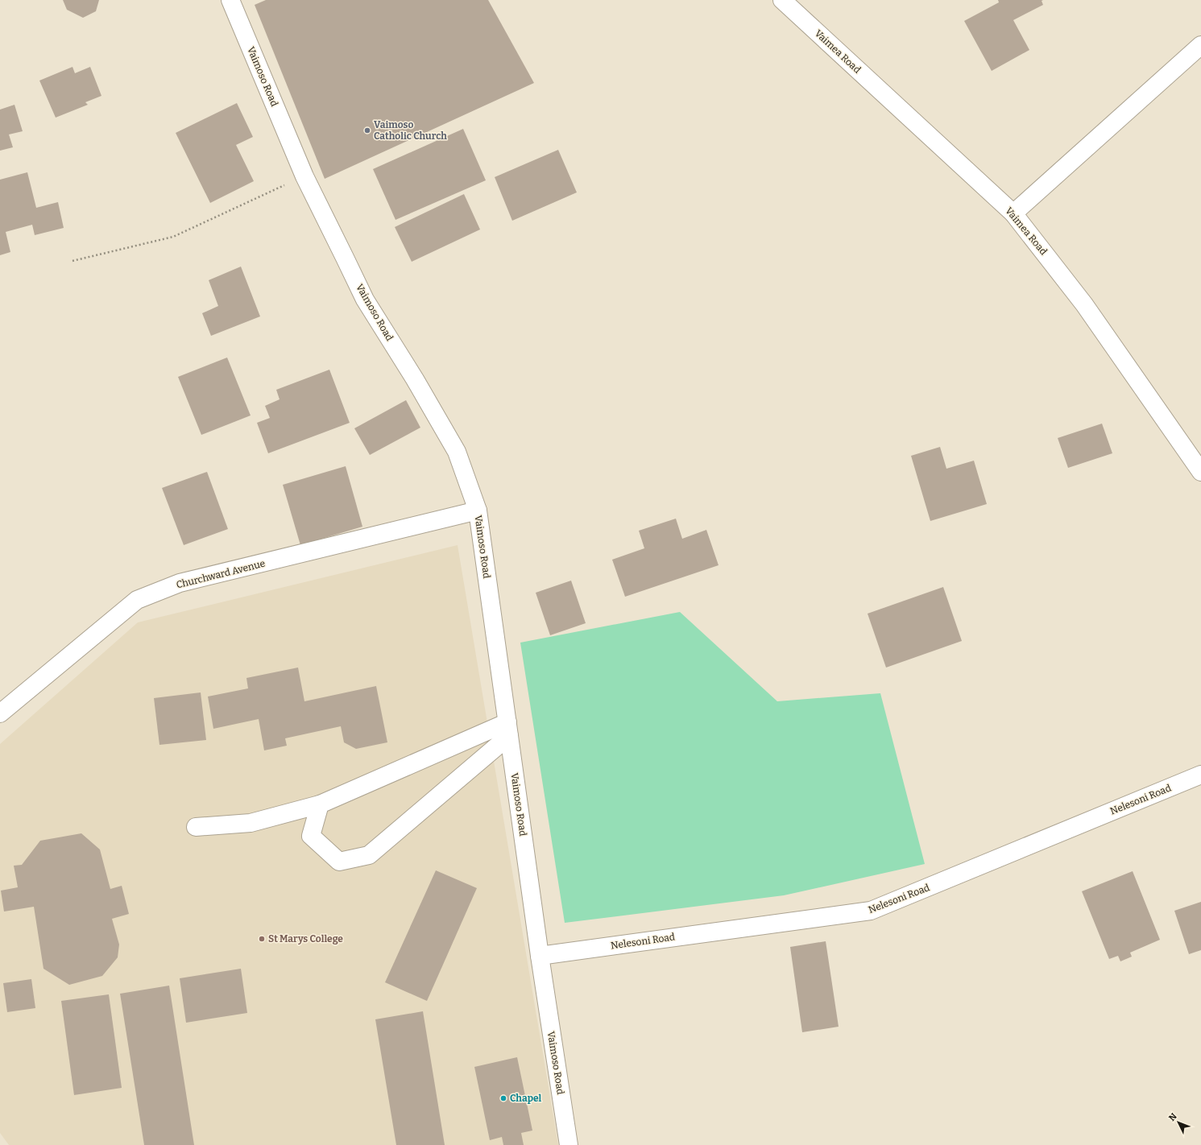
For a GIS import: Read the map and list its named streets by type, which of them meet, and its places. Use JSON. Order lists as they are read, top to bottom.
{
  "streets": {
    "street": [
      "Vaimea Road",
      "Vaimoso Road",
      "Churchward Avenue",
      "Nelesoni Road"
    ]
  },
  "crossings": [
    ["Vaimoso Road", "Churchward Avenue"],
    ["Vaimoso Road", "Nelesoni Road"]
  ],
  "places": ["Vaimoso Catholic Church", "St Marys College", "Chapel"],
  "north": "top left"
}
